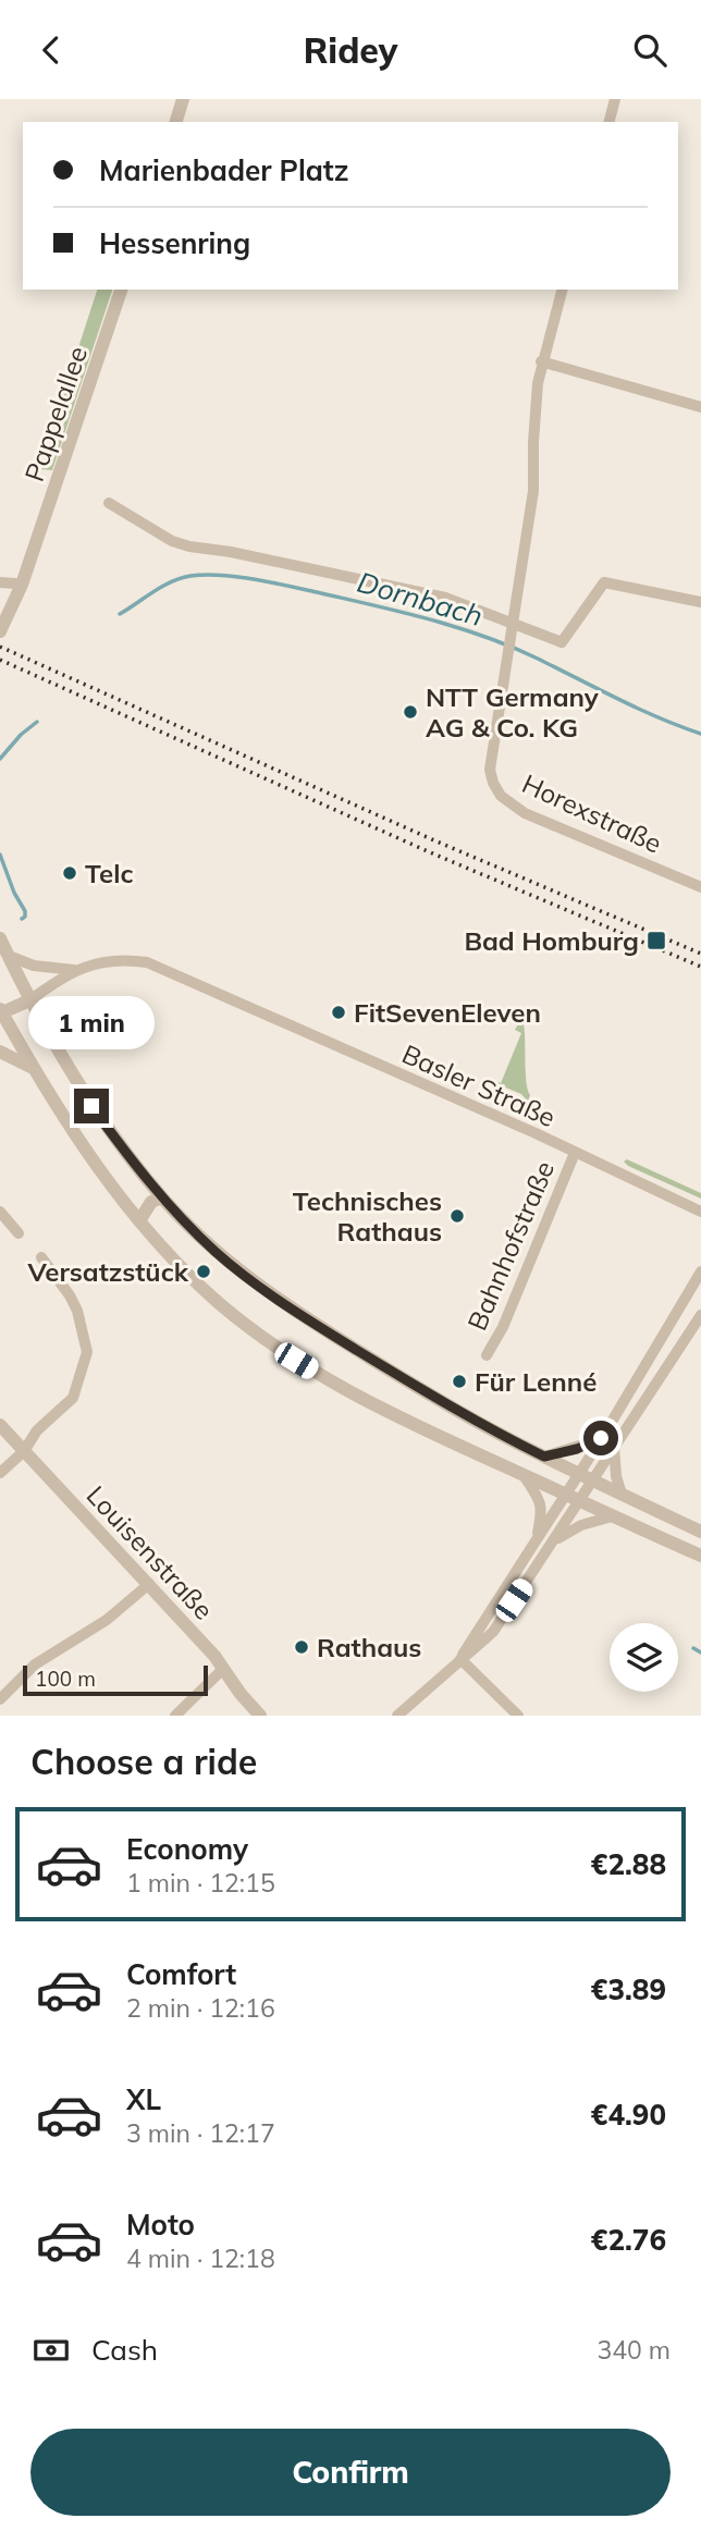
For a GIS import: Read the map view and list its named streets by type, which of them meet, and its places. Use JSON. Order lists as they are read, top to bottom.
{
  "streets": {
    "street": [
      "Pappelallee",
      "Horexstraße",
      "Basler Straße",
      "Bahnhofstraße",
      "Louisenstraße"
    ]
  },
  "crossings": [
    ["Basler Straße", "Bahnhofstraße"]
  ],
  "water": ["Dornbach"],
  "places": {
    "other": [
      "NTT Germany AG & Co. KG",
      "Telc",
      "FitSevenEleven",
      "Technisches Rathaus",
      "Versatzstück",
      "Für Lenné",
      "Rathaus"
    ],
    "transit": ["Bad Homburg"]
  },
  "scale_bar": "100 m",
  "page": {
    "header": "Ridey",
    "banner": ["Marienbader Platz", "Hessenring"],
    "bubble": "1 min",
    "scale": "100 m",
    "heading": "Choose a ride",
    "list": [
      {
        "name": "Economy",
        "note": "1 min · 12:15",
        "value": "€2.88"
      },
      {
        "name": "Comfort",
        "note": "2 min · 12:16",
        "value": "€3.89"
      },
      {
        "name": "XL",
        "note": "3 min · 12:17",
        "value": "€4.90"
      },
      {
        "name": "Moto",
        "note": "4 min · 12:18",
        "value": "€2.76"
      }
    ],
    "pay": ["Cash", "340 m"],
    "buttons": "Confirm"
  }
}
